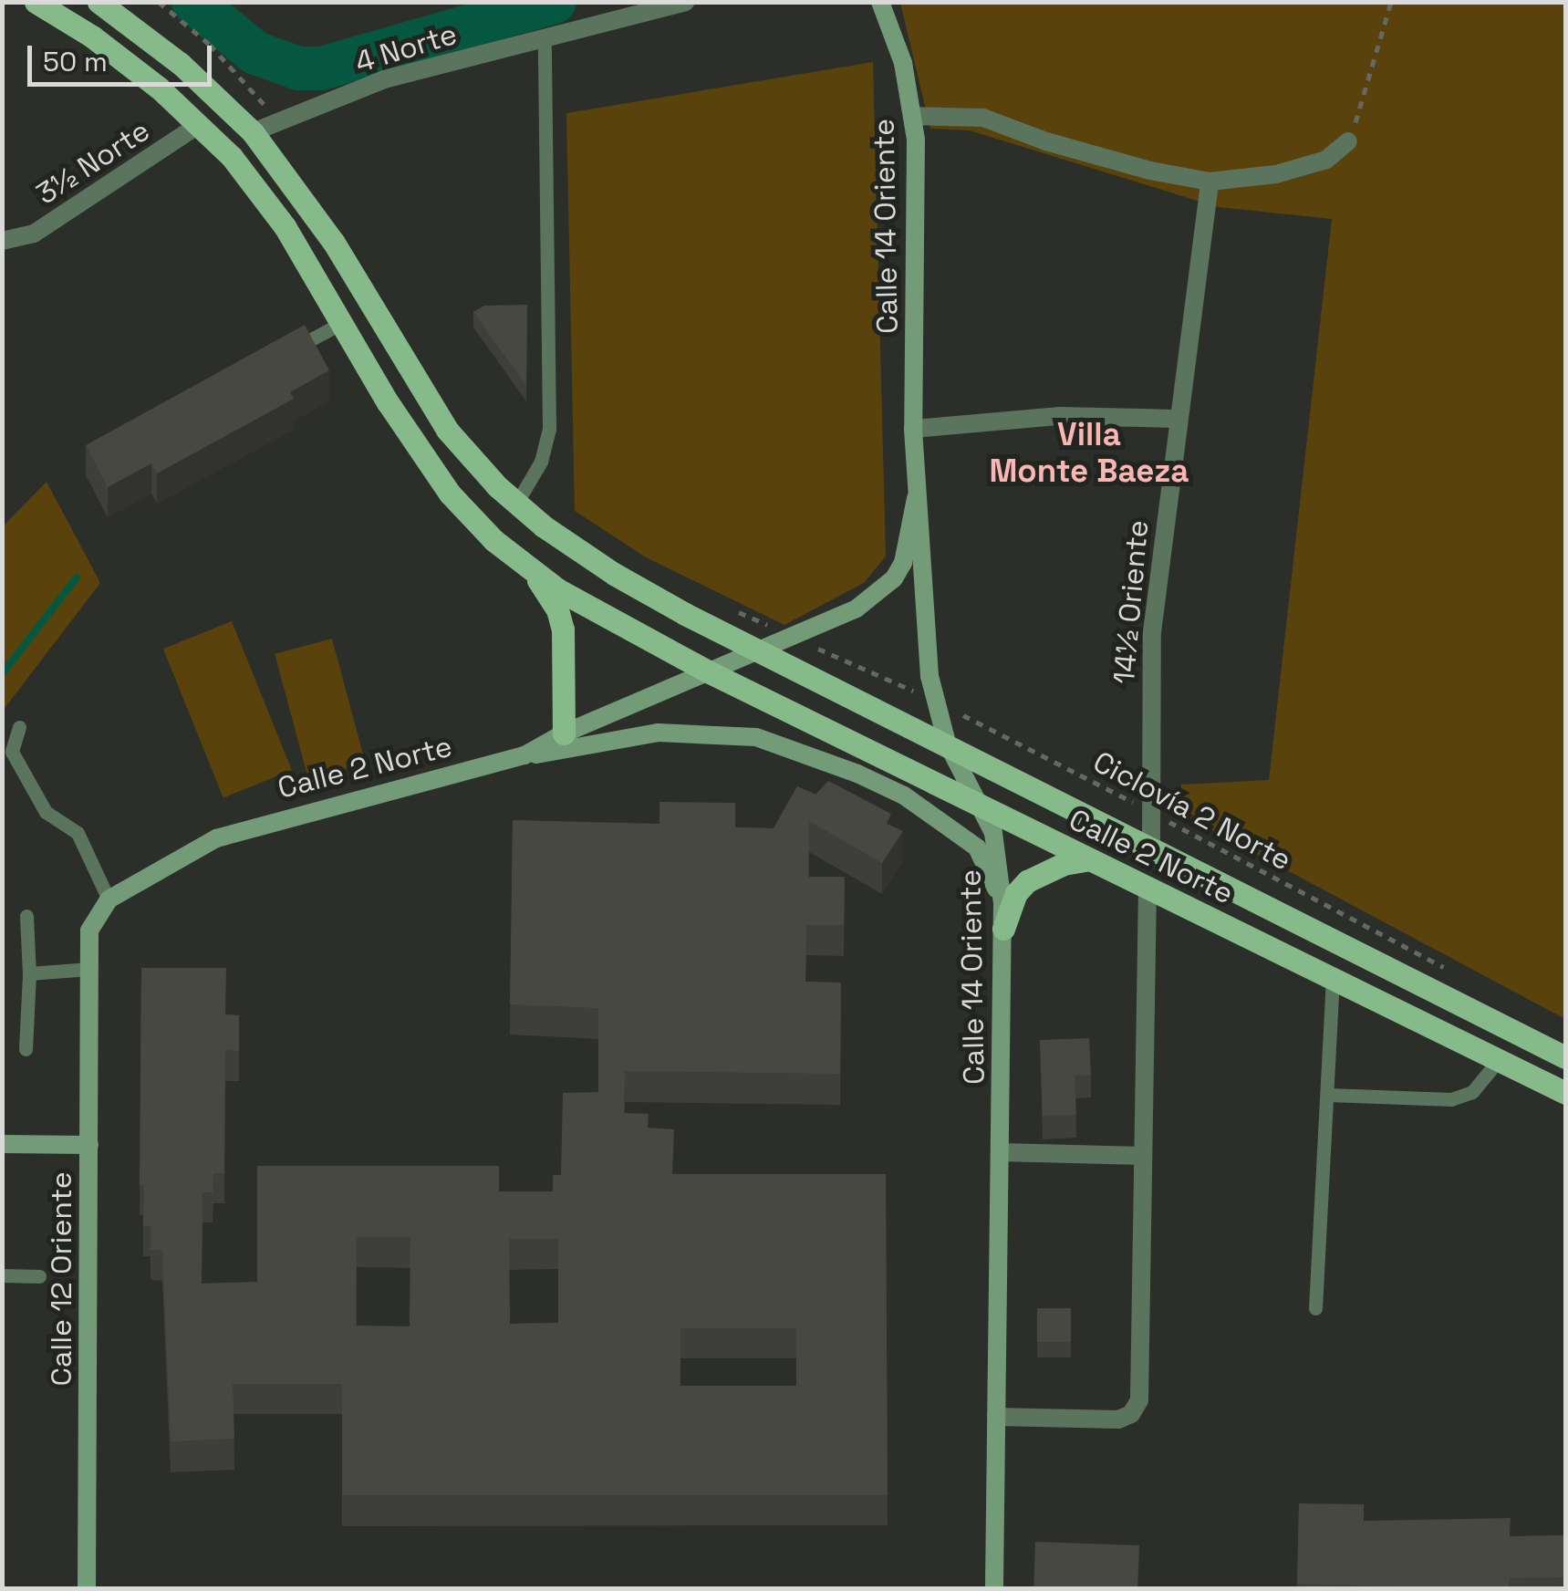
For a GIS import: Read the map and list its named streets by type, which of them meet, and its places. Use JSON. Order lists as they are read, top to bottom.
{
  "streets": {
    "main road": ["Calle 2 Norte"],
    "street": [
      "4 Norte",
      "3½ Norte",
      "Calle 14 Oriente",
      "14½ Oriente",
      "Calle 12 Oriente"
    ],
    "path": ["Ciclovía 2 Norte"]
  },
  "crossings": [
    ["Calle 14 Oriente", "Calle 2 Norte"],
    ["Calle 14 Oriente", "Ciclovía 2 Norte"],
    ["14½ Oriente", "Calle 2 Norte"],
    ["14½ Oriente", "Ciclovía 2 Norte"],
    ["Calle 2 Norte", "Ciclovía 2 Norte"]
  ],
  "districts": ["Villa Monte Baeza"],
  "scale_bar": "50 m"
}
